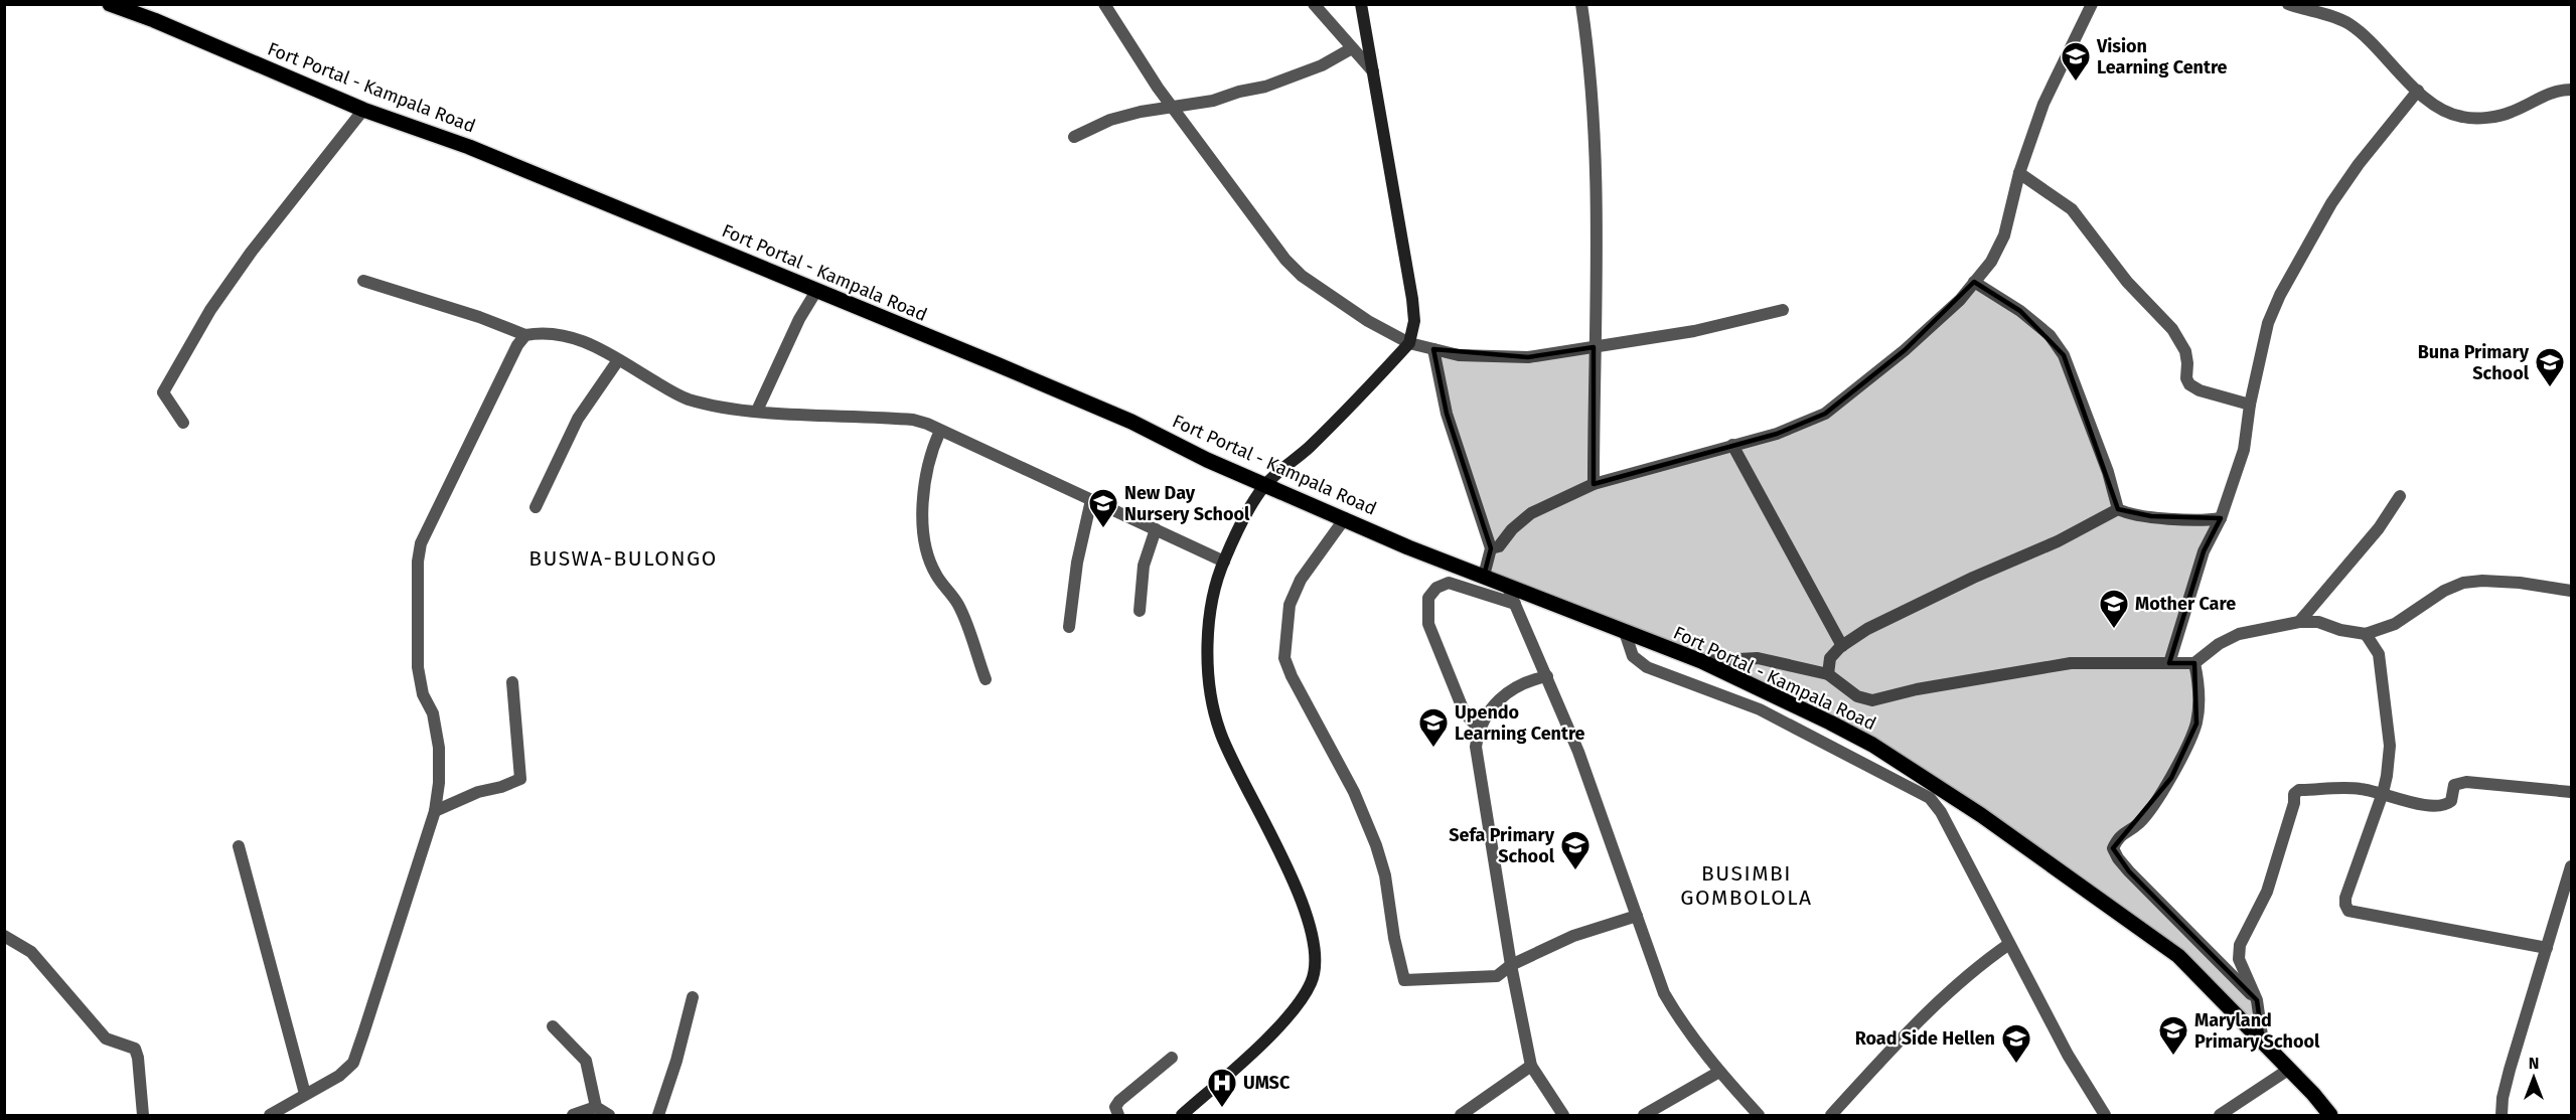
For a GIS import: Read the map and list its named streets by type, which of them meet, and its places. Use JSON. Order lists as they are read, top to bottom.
{
  "streets": {
    "main road": ["Fort Portal - Kampala Road"]
  },
  "districts": ["BUSWA-BULONGO", "BUSIMBI GOMBOLOLA"],
  "places": {
    "school or university": [
      "Vision Learning Centre",
      "Buna Primary School",
      "New Day Nursery School",
      "Mother Care",
      "Upendo Learning Centre",
      "Sefa Primary School",
      "Maryland Primary School",
      "Road Side Hellen"
    ],
    "hospital": ["UMSC"]
  },
  "north": "top"
}
